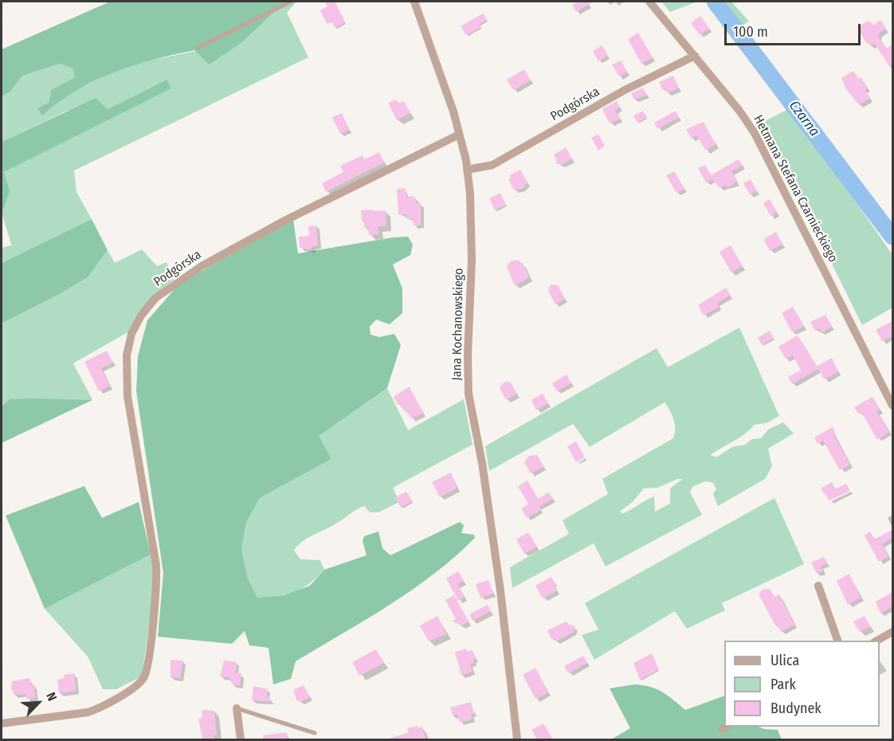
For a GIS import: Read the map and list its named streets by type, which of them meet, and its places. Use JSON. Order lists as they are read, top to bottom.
{
  "streets": {
    "street": ["Podgórska", "Hetmana Stefana Czarnieckiego", "Jana Kochanowskiego"]
  },
  "crossings": [
    ["Podgórska", "Hetmana Stefana Czarnieckiego"],
    ["Podgórska", "Jana Kochanowskiego"]
  ],
  "water": ["Czarna"],
  "legend": ["Ulica", "Park", "Budynek"],
  "scale_bar": "100 m",
  "north": "top right"
}
